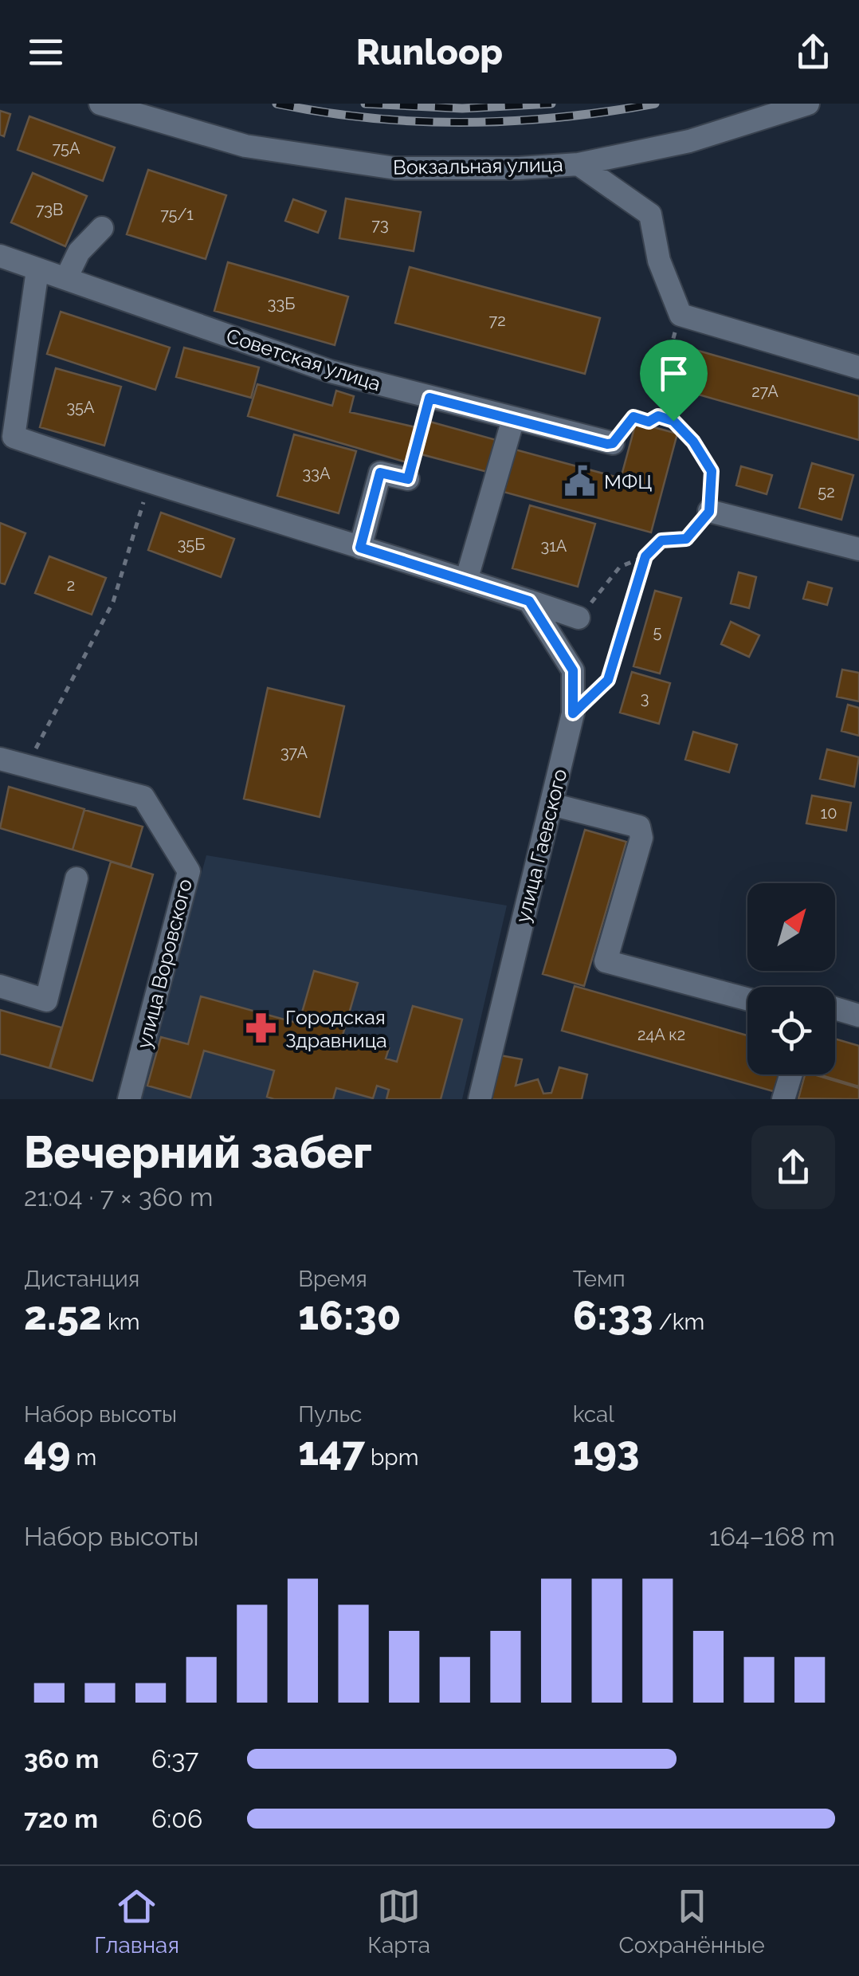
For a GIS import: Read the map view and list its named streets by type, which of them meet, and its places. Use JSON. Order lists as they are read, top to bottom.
{
  "streets": {
    "street": [
      "Вокзальная улица",
      "Советская улица",
      "улица Гаевского",
      "улица Воровского"
    ]
  },
  "places": {
    "public building": ["МФЦ"],
    "pharmacy": ["Городская Здравница"]
  },
  "house_numbers": [
    "75А",
    "73В",
    "75/1",
    "73",
    "33Б",
    "72",
    "27А",
    "35А",
    "33А",
    "52",
    "35Б",
    "31А",
    "2",
    "5",
    "3",
    "37А",
    "10",
    "24А к2"
  ],
  "north": "top right",
  "page": {
    "header": "Runloop",
    "heading": ["Вечерний забег", "21:04 · 7 × 360 m"],
    "stats": [
      ["Дистанция", "2.52 km"],
      ["Время", "16:30"],
      ["Темп", "6:33 /km"],
      ["Набор высоты", "49 m"],
      ["Пульс", "147 bpm"],
      ["kcal", "193"]
    ],
    "chart": ["Набор высоты", "164–168 m"],
    "list": [
      {
        "name": "360 m",
        "note": "6:37"
      },
      {
        "name": "720 m",
        "note": "6:06"
      }
    ],
    "tabs": ["Главная", "Карта", "Сохранённые"]
  }
}
